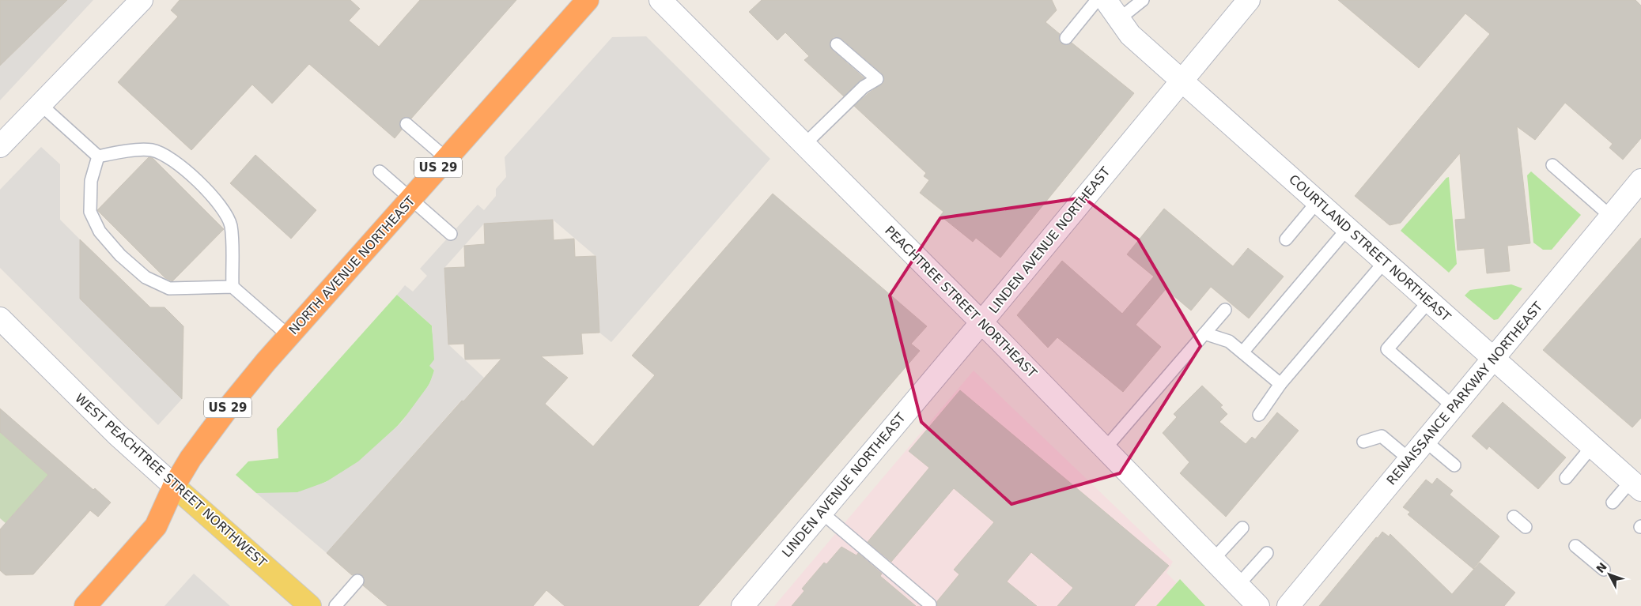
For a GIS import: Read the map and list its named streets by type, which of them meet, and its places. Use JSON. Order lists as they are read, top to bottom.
{
  "streets": {
    "highway": ["US 29", "NORTH AVENUE NORTHEAST"],
    "main road": [
      "LINDEN AVENUE NORTHEAST",
      "COURTLAND STREET NORTHEAST",
      "PEACHTREE STREET NORTHEAST",
      "RENAISSANCE PARKWAY NORTHEAST",
      "WEST PEACHTREE STREET NORTHWEST"
    ]
  },
  "crossings": [
    ["US 29", "NORTH AVENUE NORTHEAST"],
    ["US 29", "WEST PEACHTREE STREET NORTHWEST"],
    ["LINDEN AVENUE NORTHEAST", "COURTLAND STREET NORTHEAST"],
    ["LINDEN AVENUE NORTHEAST", "PEACHTREE STREET NORTHEAST"],
    ["COURTLAND STREET NORTHEAST", "RENAISSANCE PARKWAY NORTHEAST"],
    ["NORTH AVENUE NORTHEAST", "WEST PEACHTREE STREET NORTHWEST"]
  ],
  "north": "top left"
}
